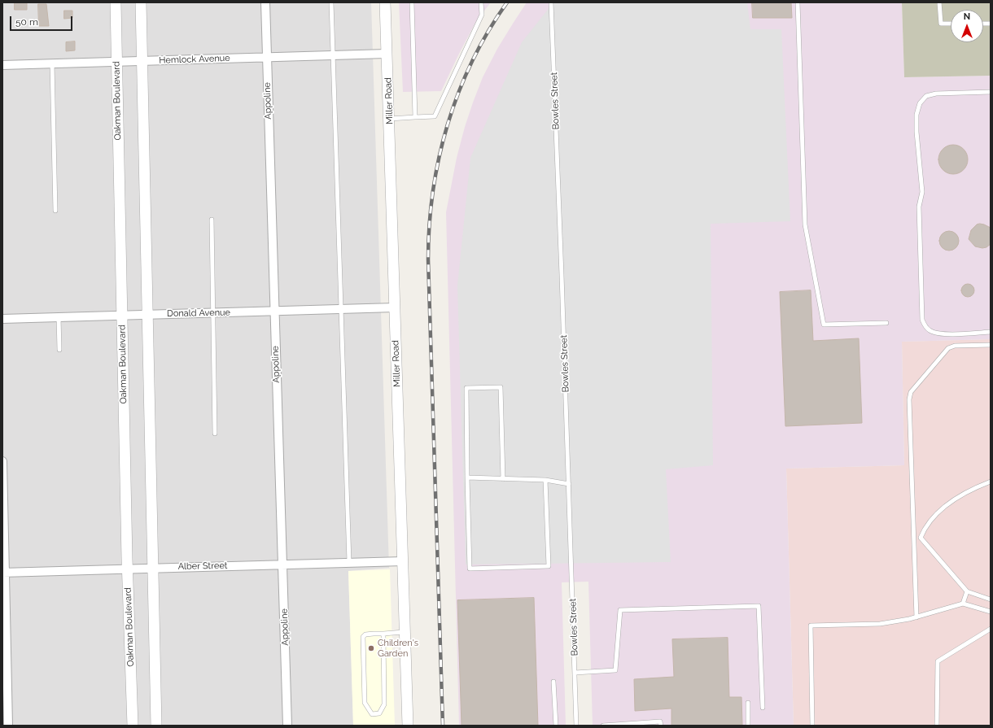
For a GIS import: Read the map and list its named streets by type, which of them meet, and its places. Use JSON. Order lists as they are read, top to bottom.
{
  "streets": {
    "street": [
      "Hemlock Avenue",
      "Oakman Boulevard",
      "Appoline",
      "Miller Road",
      "Donald Avenue",
      "Alber Street"
    ],
    "lane": ["Bowles Street"]
  },
  "crossings": [
    ["Hemlock Avenue", "Oakman Boulevard"],
    ["Hemlock Avenue", "Appoline"],
    ["Hemlock Avenue", "Miller Road"],
    ["Oakman Boulevard", "Donald Avenue"],
    ["Oakman Boulevard", "Alber Street"],
    ["Appoline", "Donald Avenue"],
    ["Appoline", "Alber Street"],
    ["Miller Road", "Donald Avenue"],
    ["Miller Road", "Alber Street"]
  ],
  "places": ["Children's Garden"],
  "scale_bar": "50 m",
  "north": "top"
}
